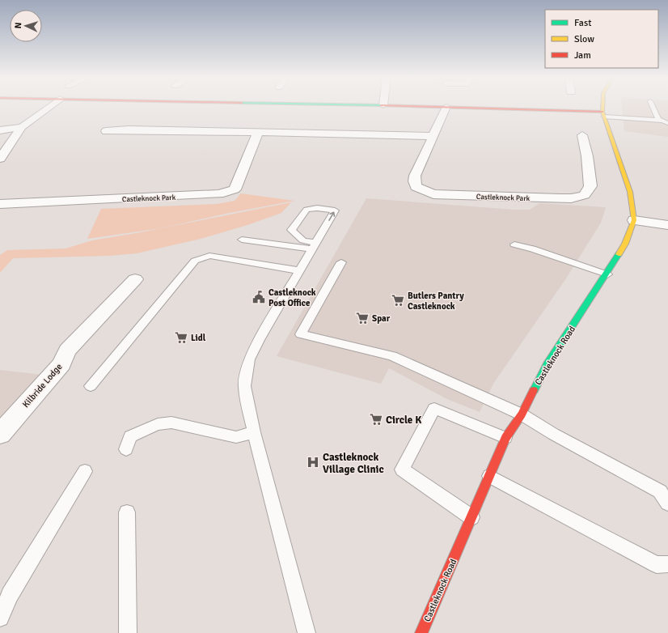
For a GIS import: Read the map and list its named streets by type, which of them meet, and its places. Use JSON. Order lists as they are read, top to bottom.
{
  "streets": {
    "main road": ["Castleknock Road"],
    "street": ["Castleknock Park", "Kilbride Lodge"]
  },
  "places": {
    "public building": ["Castleknock Post Office"],
    "supermarket": [
      "Butlers Pantry Castleknock",
      "Spar",
      "Lidl",
      "Circle K"
    ],
    "hospital": ["Castleknock Village Clinic"]
  },
  "legend": ["Fast", "Slow", "Jam"],
  "north": "left"
}
